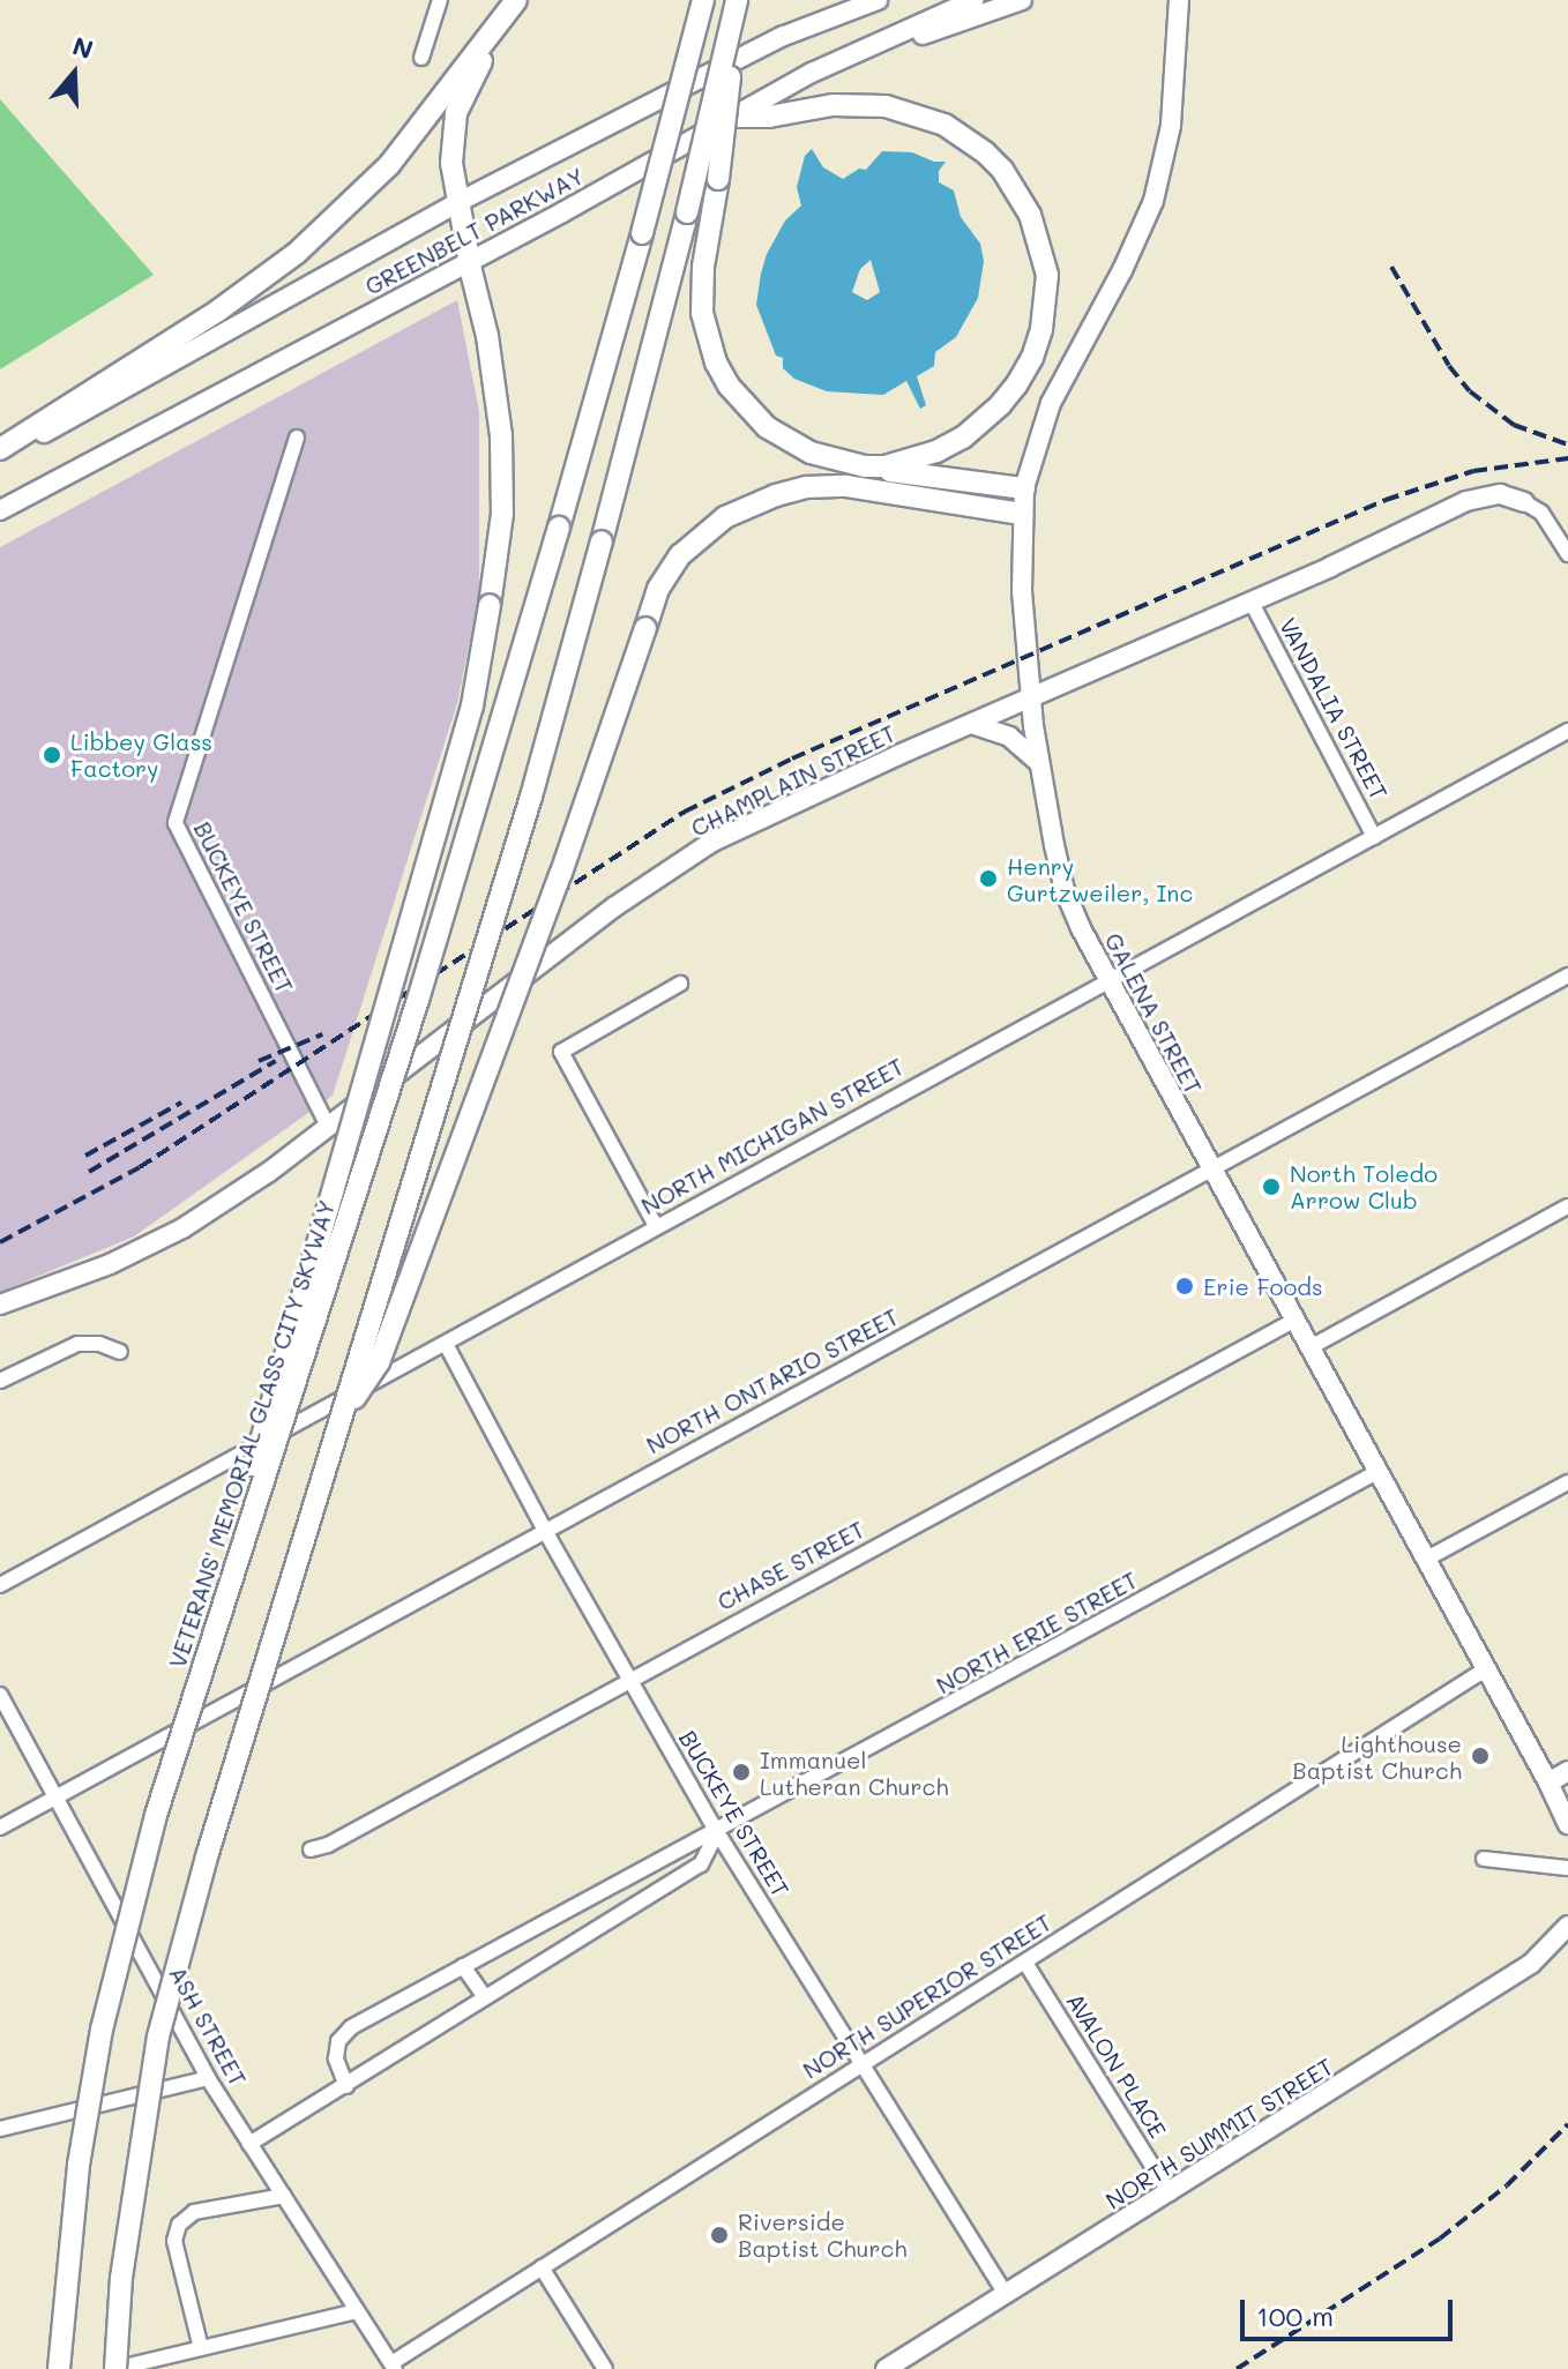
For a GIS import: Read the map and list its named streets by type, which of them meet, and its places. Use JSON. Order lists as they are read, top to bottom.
{
  "streets": {
    "highway": ["VETERANS' MEMORIAL GLASS CITY SKYWAY"],
    "main road": [
      "GREENBELT PARKWAY",
      "CHAMPLAIN STREET",
      "GALENA STREET",
      "NORTH SUMMIT STREET"
    ],
    "street": [
      "VANDALIA STREET",
      "BUCKEYE STREET",
      "NORTH MICHIGAN STREET",
      "NORTH ONTARIO STREET",
      "CHASE STREET",
      "NORTH ERIE STREET",
      "NORTH SUPERIOR STREET",
      "ASH STREET",
      "AVALON PLACE"
    ]
  },
  "crossings": [
    ["VANDALIA STREET", "CHAMPLAIN STREET"],
    ["VANDALIA STREET", "NORTH MICHIGAN STREET"],
    ["CHAMPLAIN STREET", "BUCKEYE STREET"],
    ["CHAMPLAIN STREET", "GALENA STREET"],
    ["BUCKEYE STREET", "NORTH MICHIGAN STREET"],
    ["BUCKEYE STREET", "NORTH ONTARIO STREET"],
    ["BUCKEYE STREET", "CHASE STREET"],
    ["BUCKEYE STREET", "NORTH ERIE STREET"],
    ["BUCKEYE STREET", "NORTH SUPERIOR STREET"],
    ["BUCKEYE STREET", "NORTH SUMMIT STREET"],
    ["GALENA STREET", "NORTH MICHIGAN STREET"],
    ["GALENA STREET", "NORTH ONTARIO STREET"],
    ["GALENA STREET", "CHASE STREET"],
    ["GALENA STREET", "NORTH ERIE STREET"],
    ["GALENA STREET", "NORTH SUPERIOR STREET"],
    ["NORTH ONTARIO STREET", "ASH STREET"],
    ["NORTH ERIE STREET", "ASH STREET"],
    ["NORTH SUPERIOR STREET", "ASH STREET"],
    ["NORTH SUPERIOR STREET", "AVALON PLACE"],
    ["AVALON PLACE", "NORTH SUMMIT STREET"]
  ],
  "places": [
    "Libbey Glass Factory",
    "Henry Gurtzweiler, Inc",
    "North Toledo Arrow Club",
    "Erie Foods",
    "Lighthouse Baptist Church",
    "Immanuel Lutheran Church",
    "Riverside Baptist Church"
  ],
  "scale_bar": "100 m",
  "north": "top"
}
